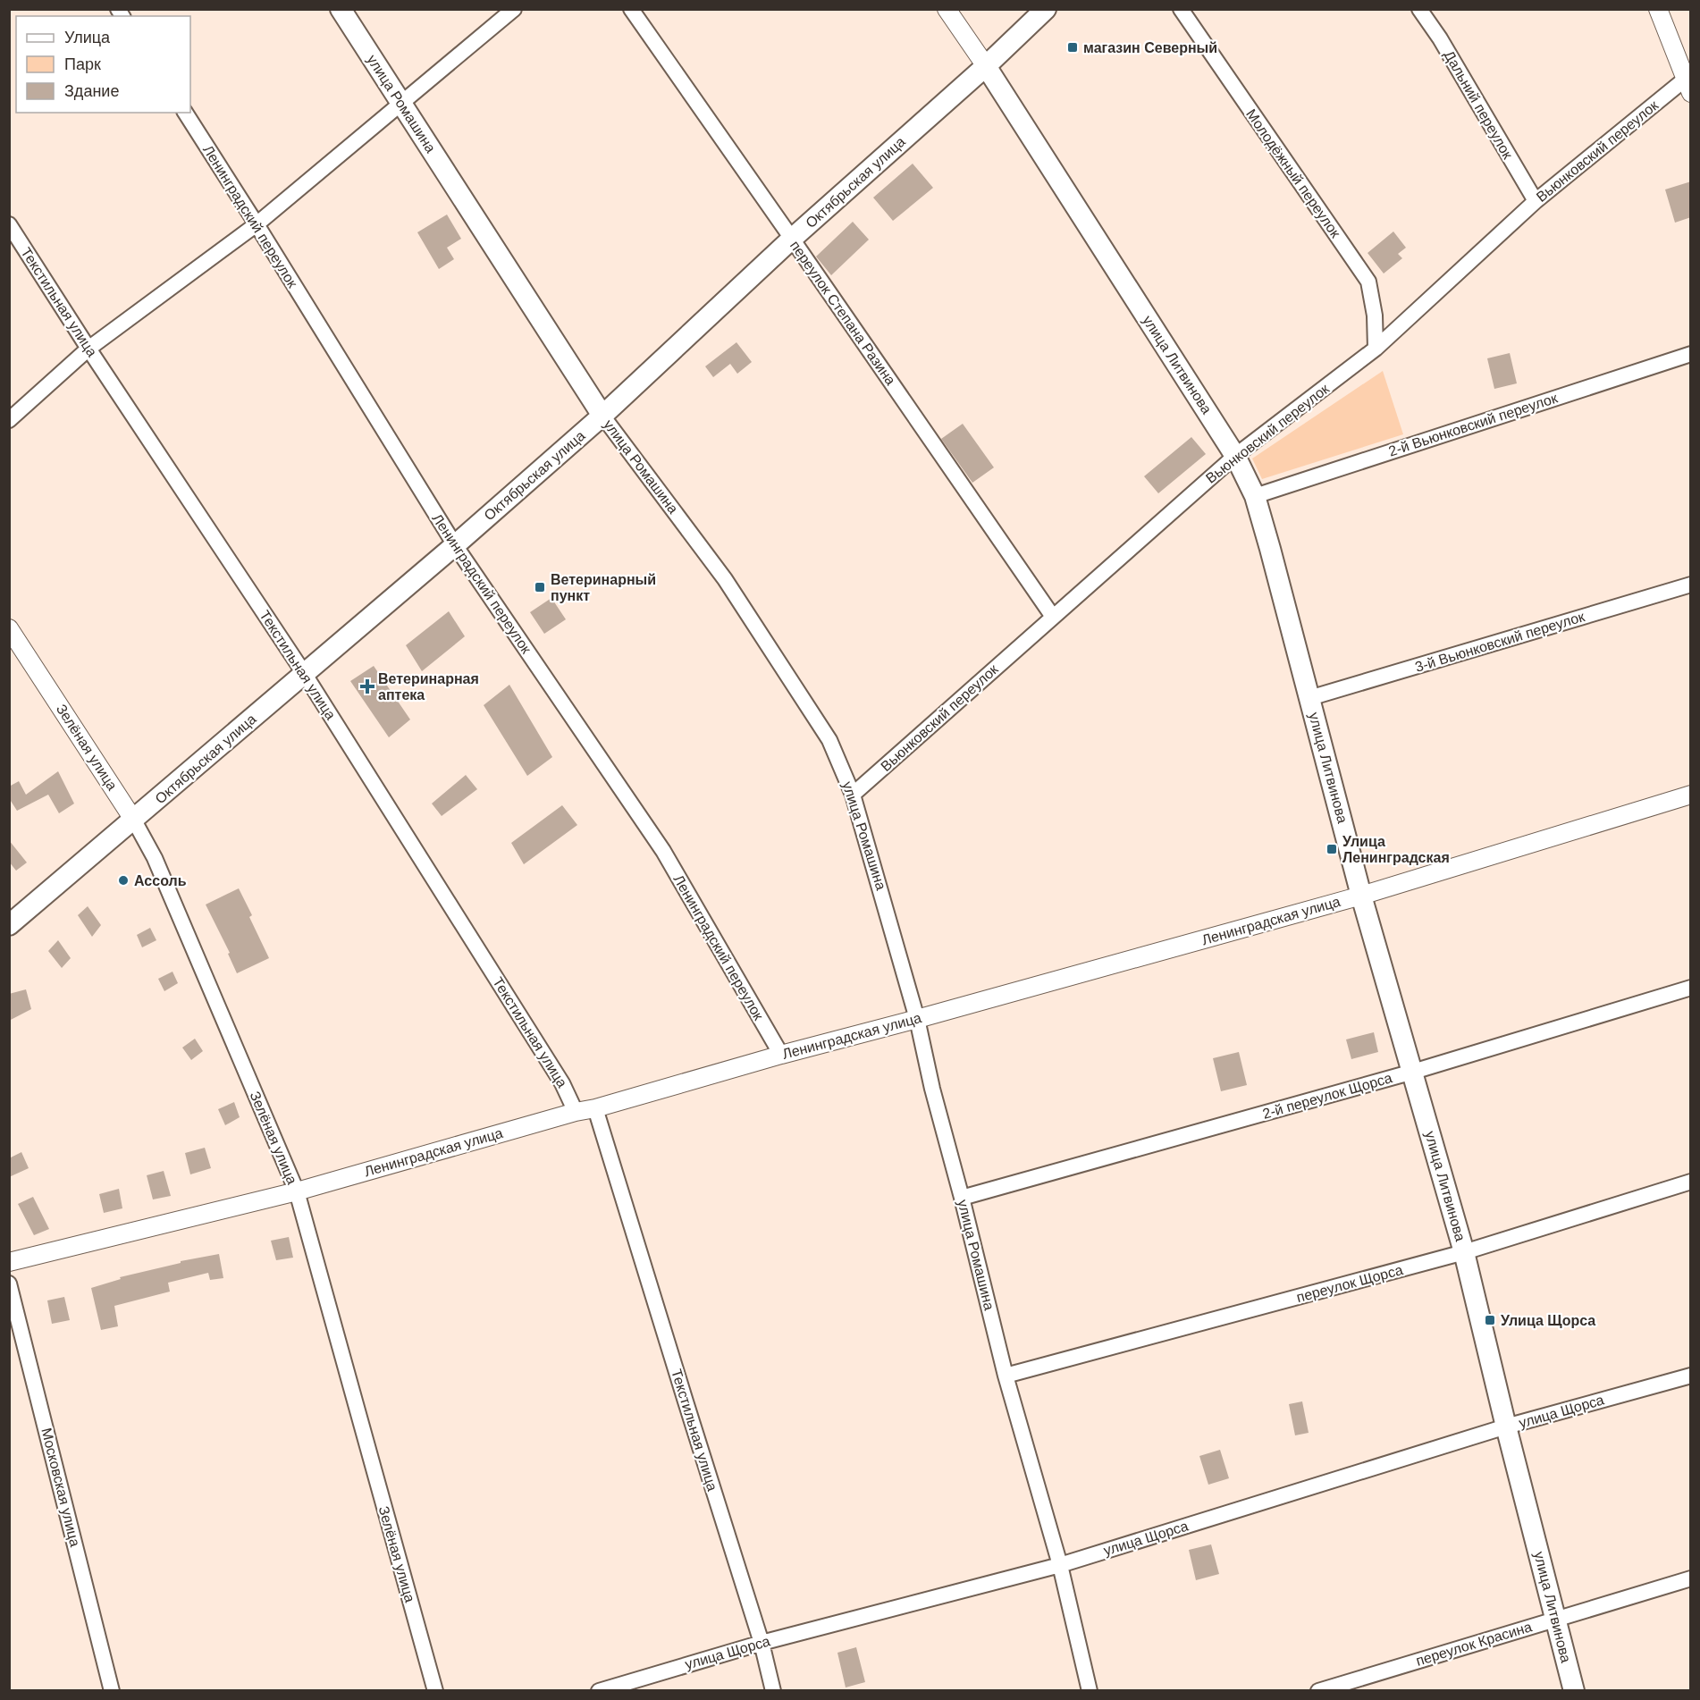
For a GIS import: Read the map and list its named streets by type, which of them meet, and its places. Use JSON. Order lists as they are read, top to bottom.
{
  "streets": {
    "main road": ["улица Ромашина", "Октябрьская улица", "улица Литвинова"],
    "street": [
      "Дальний переулок",
      "Вьюнковский переулок",
      "Молодёжный переулок",
      "Ленинградский переулок",
      "Текстильная улица",
      "переулок Степана Разина",
      "2-й Вьюнковский переулок",
      "3-й Вьюнковский переулок",
      "Зелёная улица",
      "Ленинградская улица",
      "2-й переулок Щорса",
      "переулок Щорса",
      "улица Щорса",
      "Московская улица",
      "переулок Красина"
    ]
  },
  "crossings": [
    ["улица Ромашина", "Вьюнковский переулок"],
    ["улица Ромашина", "Октябрьская улица"],
    ["улица Ромашина", "Ленинградская улица"],
    ["улица Ромашина", "2-й переулок Щорса"],
    ["улица Ромашина", "переулок Щорса"],
    ["улица Ромашина", "улица Щорса"],
    ["Дальний переулок", "Вьюнковский переулок"],
    ["Вьюнковский переулок", "Молодёжный переулок"],
    ["Вьюнковский переулок", "переулок Степана Разина"],
    ["Вьюнковский переулок", "улица Литвинова"],
    ["Октябрьская улица", "Ленинградский переулок"],
    ["Октябрьская улица", "Текстильная улица"],
    ["Октябрьская улица", "переулок Степана Разина"],
    ["Октябрьская улица", "улица Литвинова"],
    ["Октябрьская улица", "Зелёная улица"],
    ["Ленинградский переулок", "Ленинградская улица"],
    ["Текстильная улица", "Ленинградская улица"],
    ["Текстильная улица", "улица Щорса"],
    ["улица Литвинова", "2-й Вьюнковский переулок"],
    ["улица Литвинова", "3-й Вьюнковский переулок"],
    ["улица Литвинова", "Ленинградская улица"],
    ["улица Литвинова", "2-й переулок Щорса"],
    ["улица Литвинова", "переулок Щорса"],
    ["улица Литвинова", "улица Щорса"],
    ["улица Литвинова", "переулок Красина"],
    ["Зелёная улица", "Ленинградская улица"]
  ],
  "places": {
    "transit": [
      "магазин Северный",
      "Ветеринарный пункт",
      "Улица Ленинградская",
      "Улица Щорса"
    ],
    "health": ["Ветеринарная аптека"],
    "other": ["Ассоль"]
  },
  "legend": ["Улица", "Парк", "Здание"]
}
